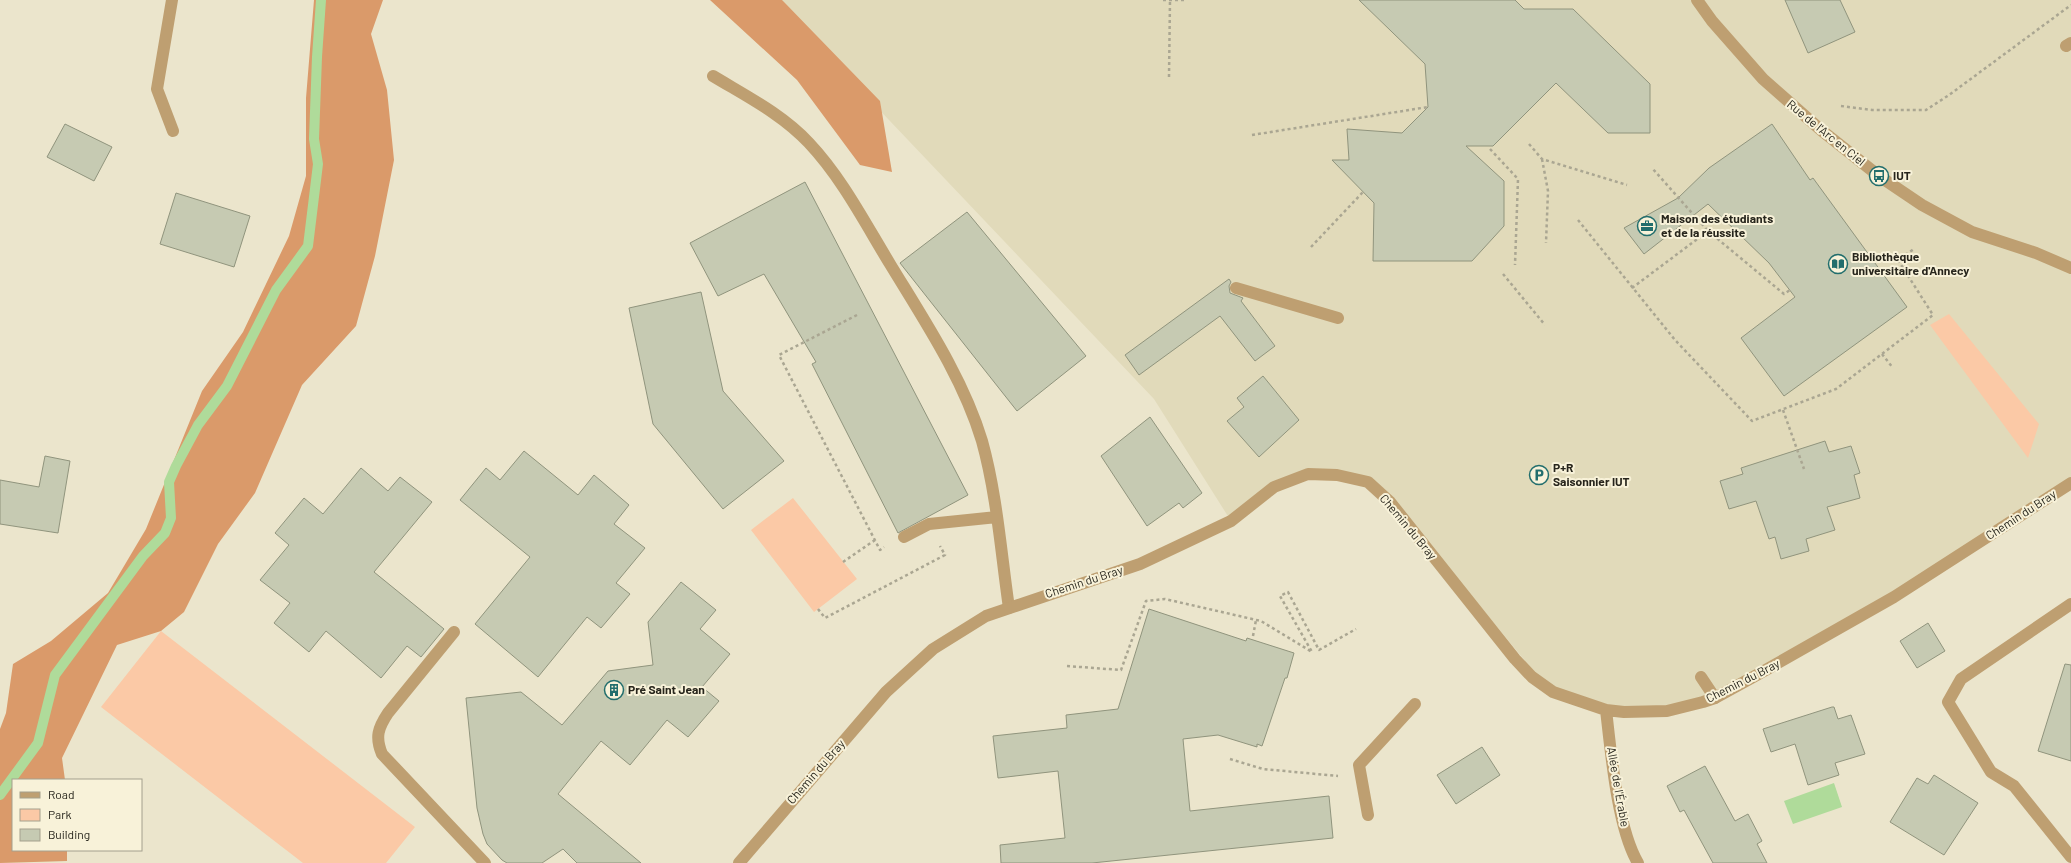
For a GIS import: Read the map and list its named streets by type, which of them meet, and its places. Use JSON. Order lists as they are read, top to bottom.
{
  "streets": {
    "street": ["Rue de l'Arc en Ciel", "Chemin du Bray", "Allée de l'Érable"]
  },
  "crossings": [
    ["Chemin du Bray", "Allée de l'Érable"]
  ],
  "places": {
    "bus stop": ["IUT"],
    "office": ["Maison des étudiants et de la réussite"],
    "library": ["Bibliothèque universitaire d'Annecy"],
    "parking": ["P+R Saisonnier IUT"],
    "building": ["Pré Saint Jean"]
  },
  "legend": ["Road", "Park", "Building"]
}
